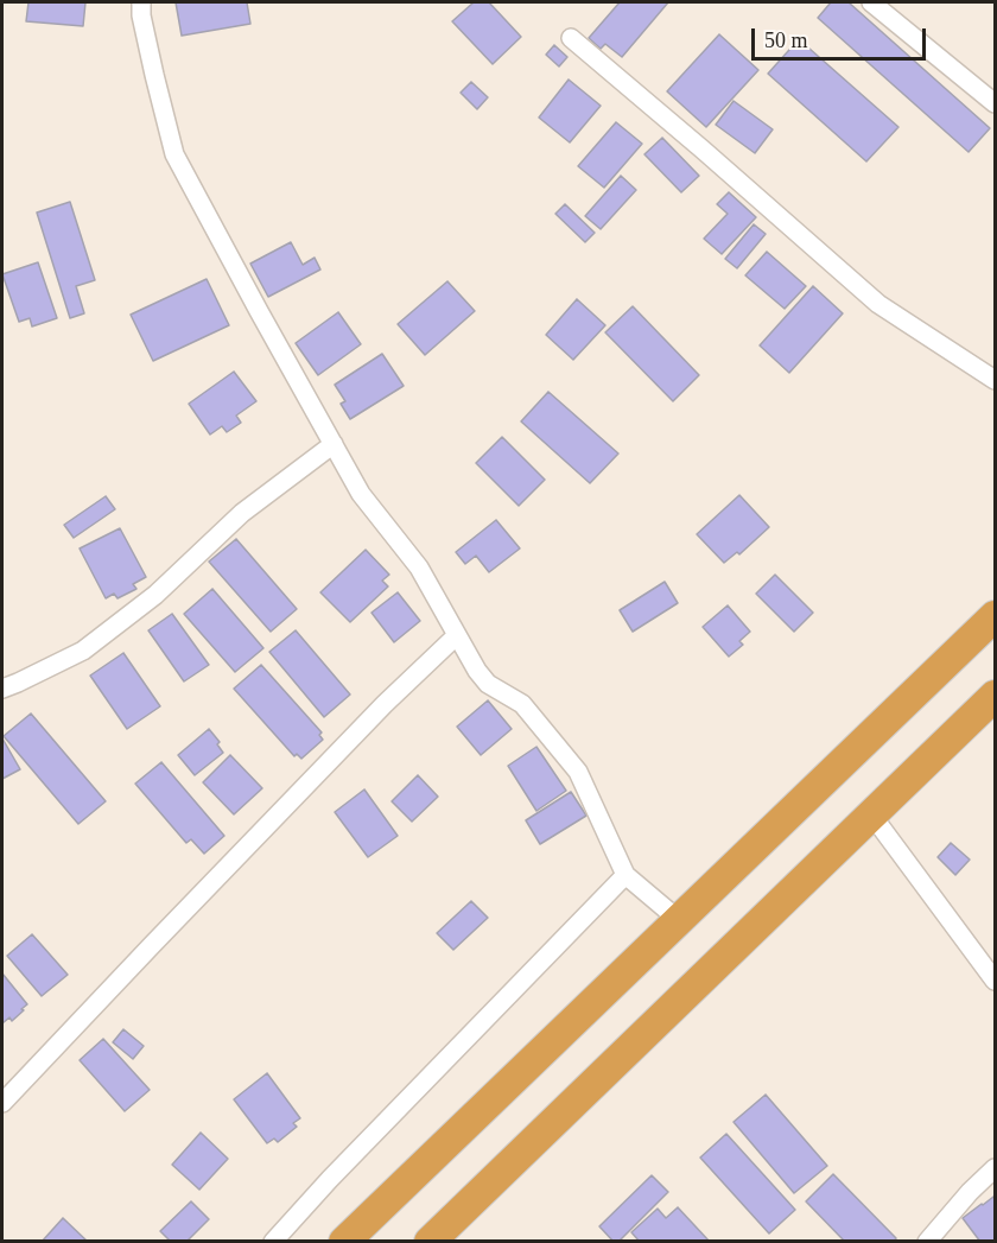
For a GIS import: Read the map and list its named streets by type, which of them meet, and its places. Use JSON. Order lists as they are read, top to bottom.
{
  "scale_bar": "50 m"
}
